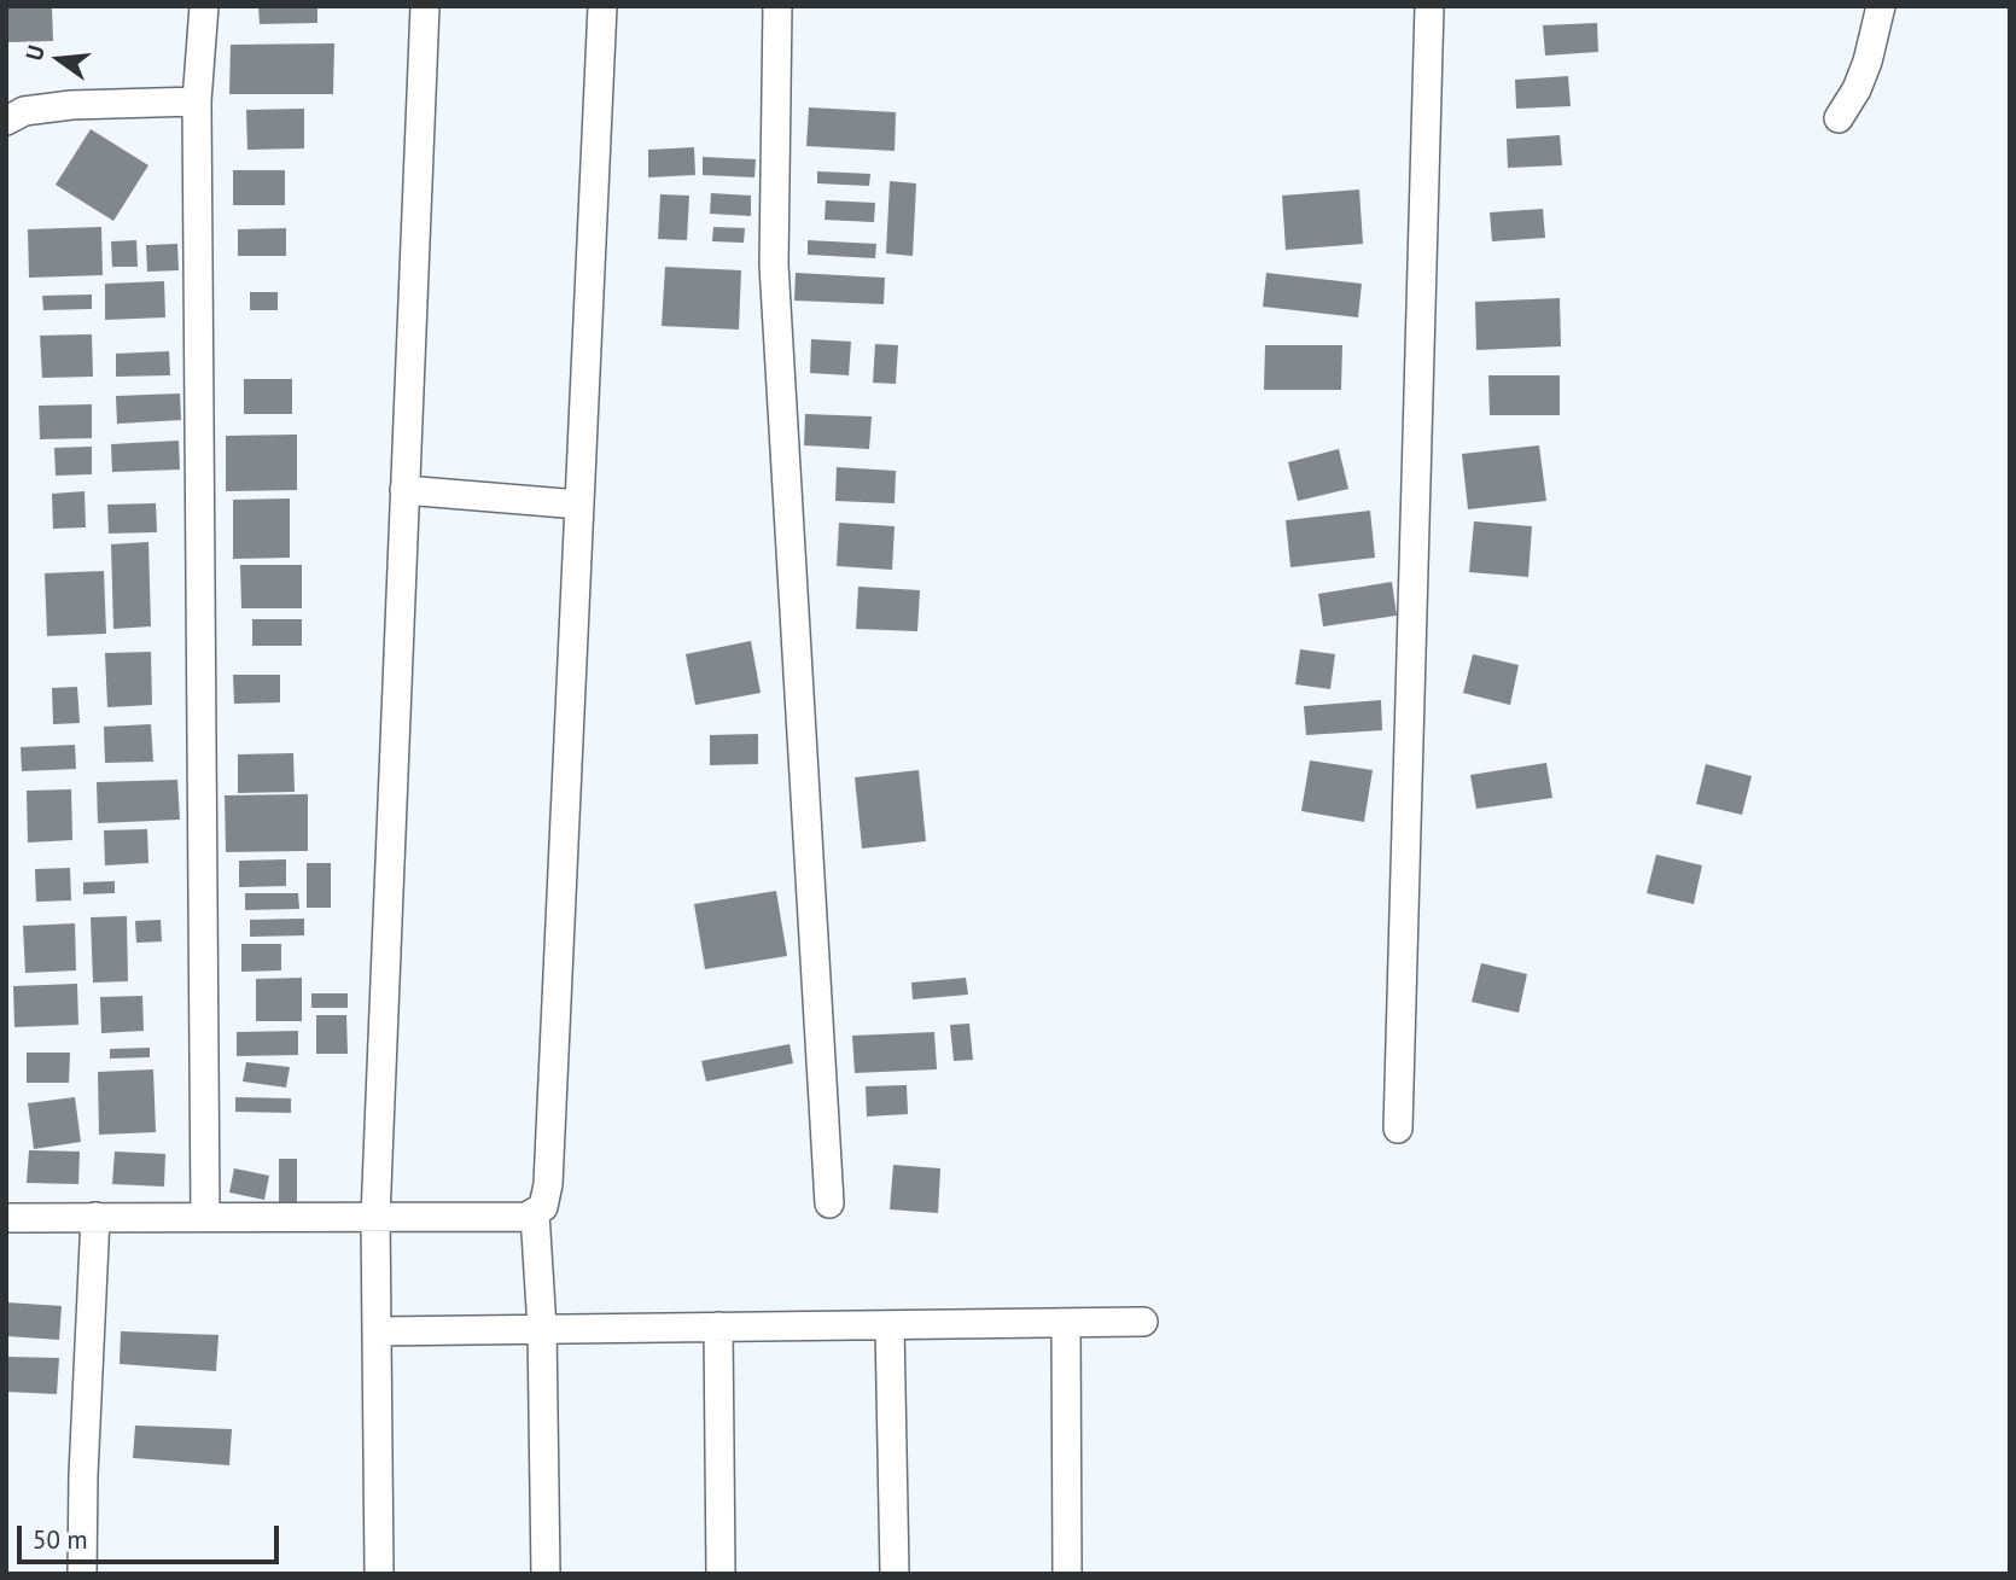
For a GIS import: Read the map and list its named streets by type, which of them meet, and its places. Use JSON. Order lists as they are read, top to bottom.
{
  "scale_bar": "50 m",
  "north": "left"
}
